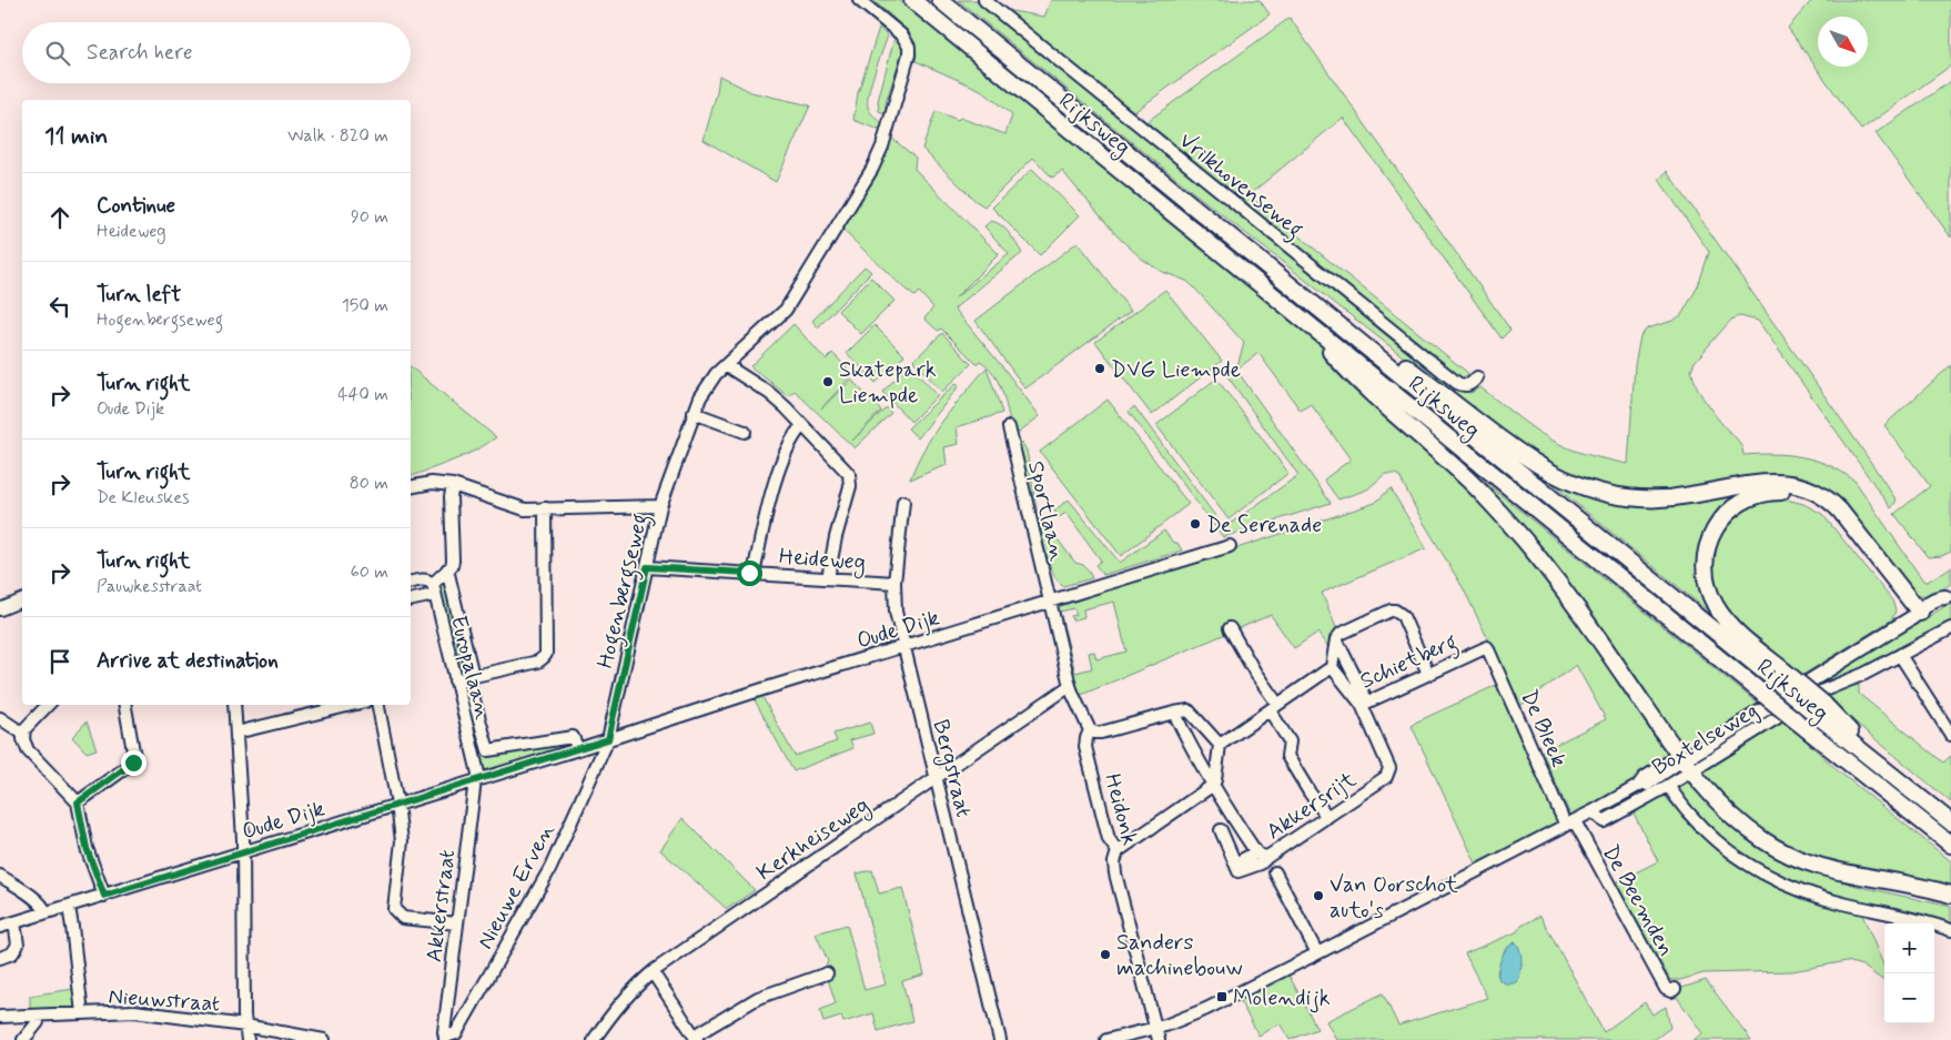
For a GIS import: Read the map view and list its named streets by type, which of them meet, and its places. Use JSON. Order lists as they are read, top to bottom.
{
  "streets": {
    "highway": ["Rijksweg"],
    "main road": ["Boxtelseweg"],
    "street": [
      "Vrilkhovenseweg",
      "Sportlaan",
      "Heideweg",
      "Hogenbergseweg",
      "Oude Dijk",
      "Schietberg",
      "Europalaan",
      "De Bleek",
      "Bergstraat",
      "Akkersrijt",
      "Heidonk",
      "Kerkheiseweg",
      "Nieuwe Erven",
      "De Beemden",
      "Akkerstraat",
      "Nieuwstraat"
    ]
  },
  "crossings": [
    ["Sportlaan", "Oude Dijk"],
    ["Heideweg", "Hogenbergseweg"],
    ["Heideweg", "Bergstraat"],
    ["Hogenbergseweg", "Oude Dijk"],
    ["Hogenbergseweg", "Nieuwe Erven"],
    ["Oude Dijk", "Europalaan"],
    ["Oude Dijk", "Bergstraat"],
    ["Oude Dijk", "Nieuwe Erven"],
    ["Oude Dijk", "Akkerstraat"],
    ["Schietberg", "De Bleek"],
    ["Schietberg", "Akkersrijt"],
    ["Europalaan", "Akkerstraat"],
    ["De Bleek", "Boxtelseweg"],
    ["De Bleek", "De Beemden"],
    ["Boxtelseweg", "Heidonk"],
    ["Boxtelseweg", "De Beemden"],
    ["Bergstraat", "Kerkheiseweg"],
    ["Nieuwe Erven", "Akkerstraat"]
  ],
  "places": {
    "other": [
      "DVG Liempde",
      "Skatepark Liempde",
      "De Serenade",
      "Van Oorschot auto's",
      "Sanders machinebouw"
    ],
    "transit": ["Molendijk"]
  },
  "north": "bottom right",
  "page": {
    "search": "Search here",
    "heading": ["11 min", "Walk · 820 m"],
    "list": [
      ["Continue", "Heideweg", "90 m"],
      ["Turn left", "Hogenbergseweg", "150 m"],
      ["Turn right", "Oude Dijk", "440 m"],
      ["Turn right", "De Kleuskes", "80 m"],
      ["Turn right", "Pauwkesstraat", "60 m"],
      "Arrive at destination"
    ],
    "map_buttons": ["+", "−"]
  }
}
